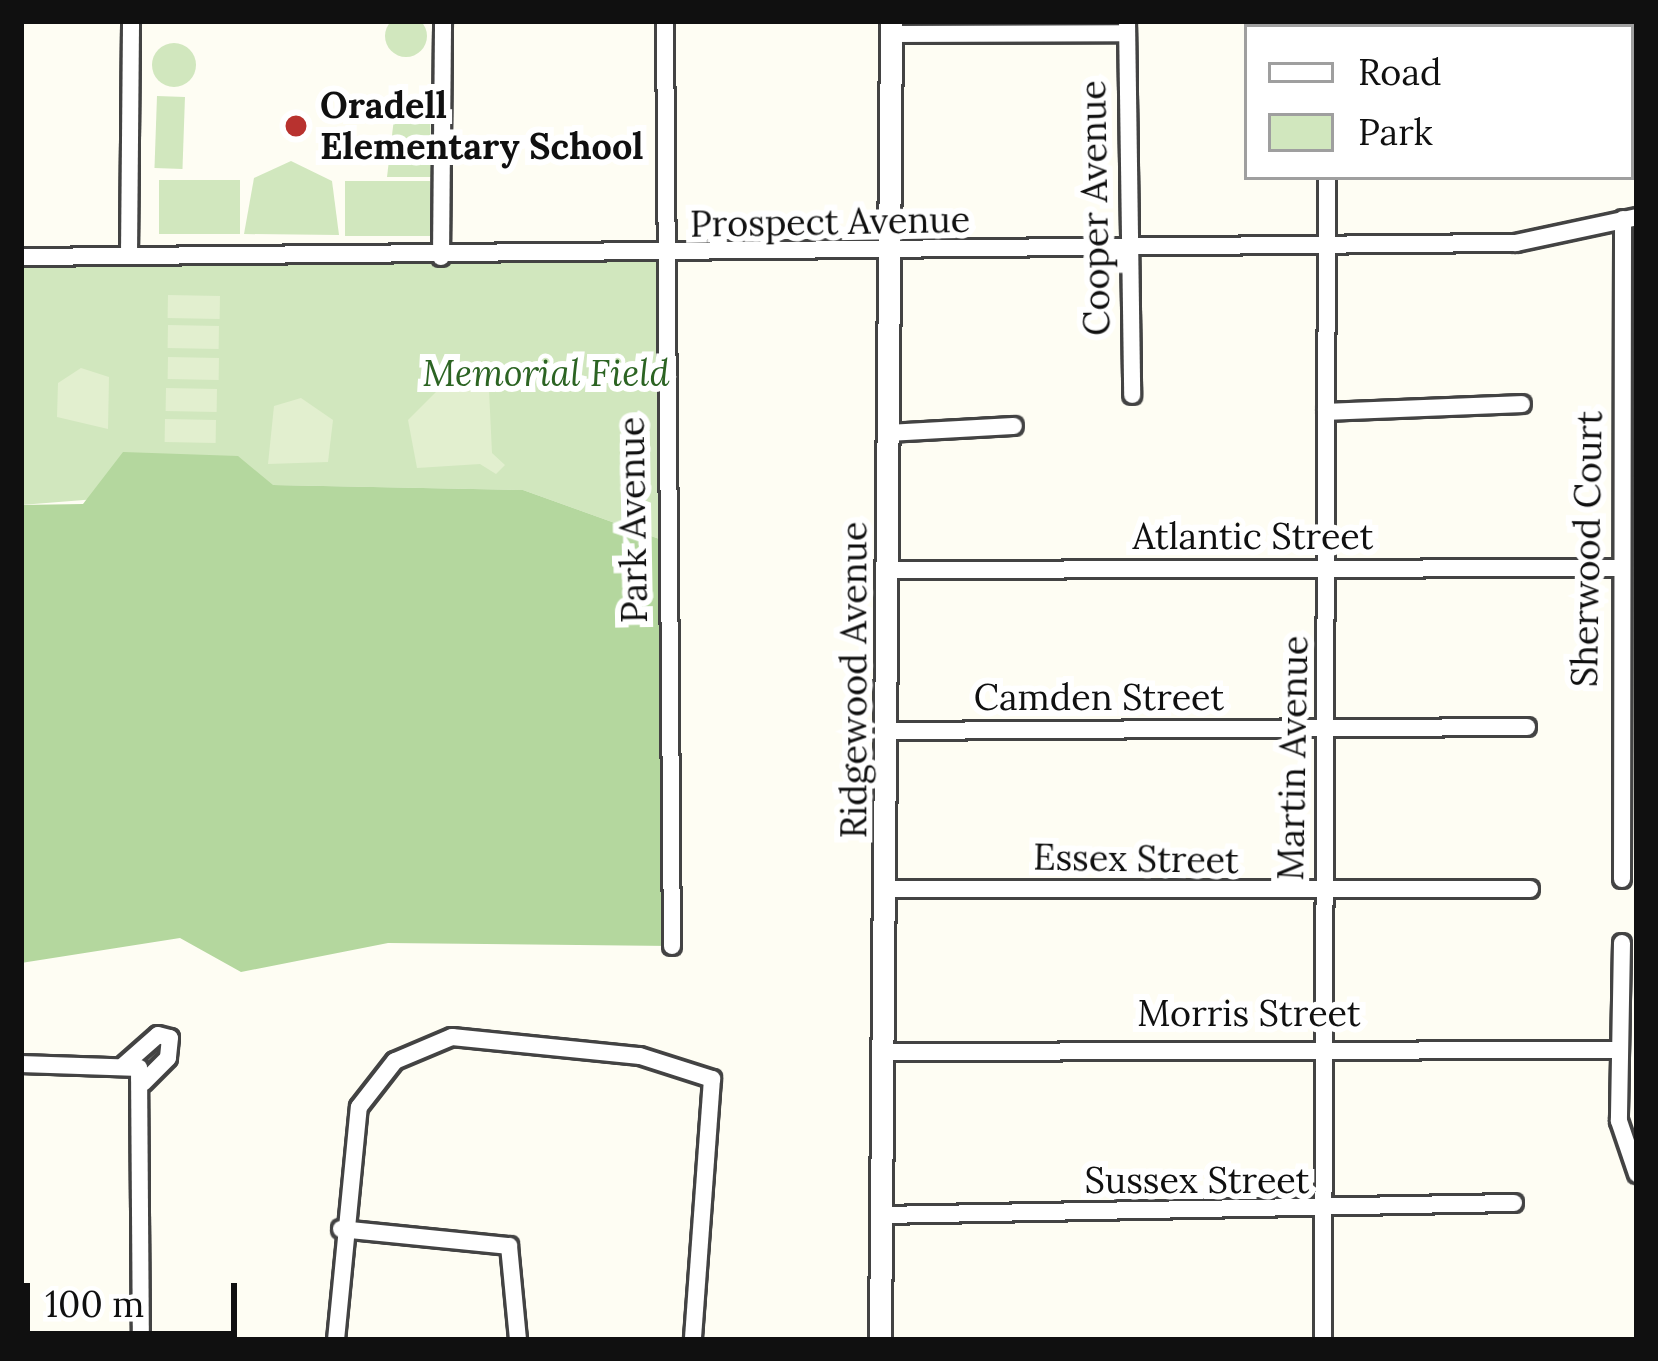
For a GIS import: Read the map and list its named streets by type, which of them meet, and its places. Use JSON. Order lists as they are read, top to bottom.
{
  "streets": {
    "street": [
      "Cooper Avenue",
      "Prospect Avenue",
      "Park Avenue",
      "Atlantic Street",
      "Sherwood Court",
      "Ridgewood Avenue",
      "Camden Street",
      "Martin Avenue",
      "Essex Street",
      "Morris Street",
      "Sussex Street"
    ]
  },
  "crossings": [
    ["Cooper Avenue", "Prospect Avenue"],
    ["Prospect Avenue", "Park Avenue"],
    ["Prospect Avenue", "Sherwood Court"],
    ["Prospect Avenue", "Ridgewood Avenue"],
    ["Prospect Avenue", "Martin Avenue"],
    ["Atlantic Street", "Sherwood Court"],
    ["Atlantic Street", "Ridgewood Avenue"],
    ["Atlantic Street", "Martin Avenue"],
    ["Ridgewood Avenue", "Camden Street"],
    ["Ridgewood Avenue", "Essex Street"],
    ["Ridgewood Avenue", "Morris Street"],
    ["Ridgewood Avenue", "Sussex Street"],
    ["Camden Street", "Martin Avenue"],
    ["Martin Avenue", "Essex Street"],
    ["Martin Avenue", "Morris Street"],
    ["Martin Avenue", "Sussex Street"]
  ],
  "parks": ["Memorial Field"],
  "places": ["Oradell Elementary School"],
  "legend": ["Road", "Park"],
  "scale_bar": "100 m"
}
